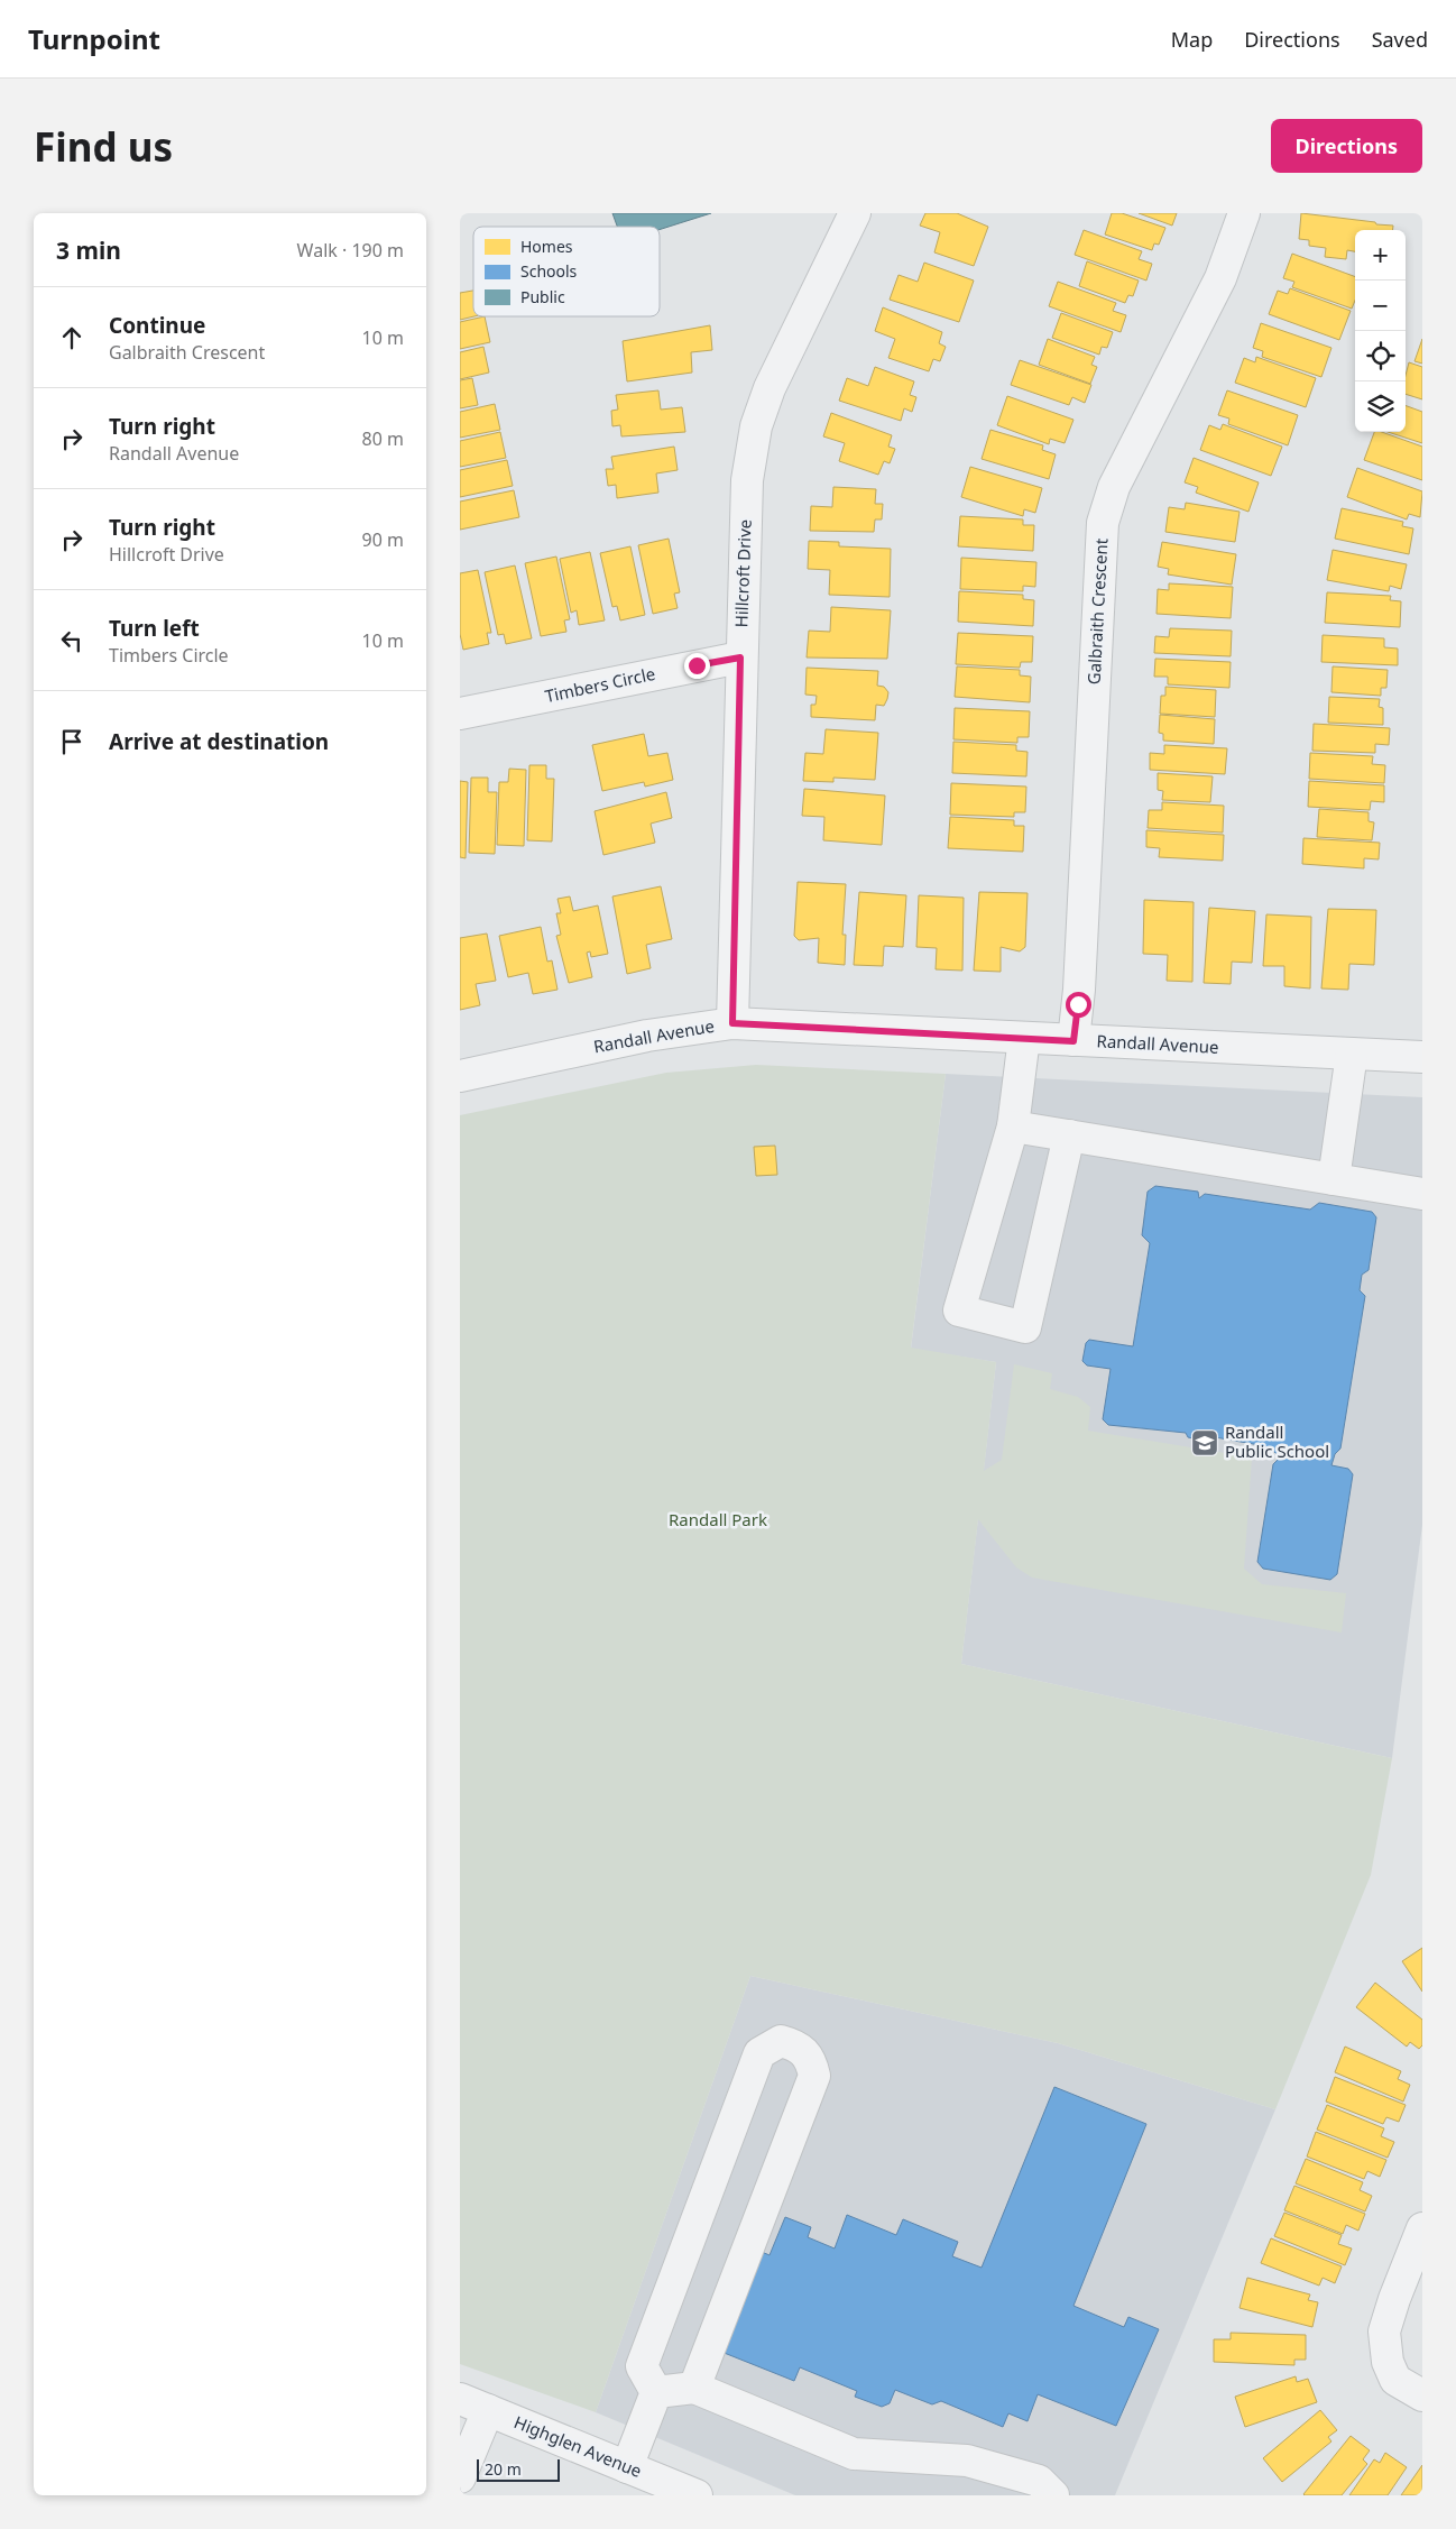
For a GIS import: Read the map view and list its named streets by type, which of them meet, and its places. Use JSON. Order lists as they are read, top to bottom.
{
  "streets": {
    "street": [
      "Hillcroft Drive",
      "Galbraith Crescent",
      "Timbers Circle",
      "Randall Avenue",
      "Highglen Avenue"
    ]
  },
  "crossings": [
    ["Hillcroft Drive", "Timbers Circle"],
    ["Hillcroft Drive", "Randall Avenue"],
    ["Galbraith Crescent", "Randall Avenue"]
  ],
  "parks": ["Randall Park"],
  "places": {
    "school or university": ["Randall Public School"]
  },
  "legend": ["Homes", "Schools", "Public"],
  "scale_bar": "20 m",
  "page": {
    "header": "Turnpoint",
    "nav": ["Map", "Directions", "Saved"],
    "buttons": "Directions",
    "title": "Find us",
    "heading": ["3 min", "Walk · 190 m"],
    "map_buttons": ["+", "−"],
    "list": [
      ["Continue", "Galbraith Crescent", "10 m"],
      ["Turn right", "Randall Avenue", "80 m"],
      ["Turn right", "Hillcroft Drive", "90 m"],
      ["Turn left", "Timbers Circle", "10 m"],
      "Arrive at destination"
    ],
    "scale": "20 m"
  }
}
